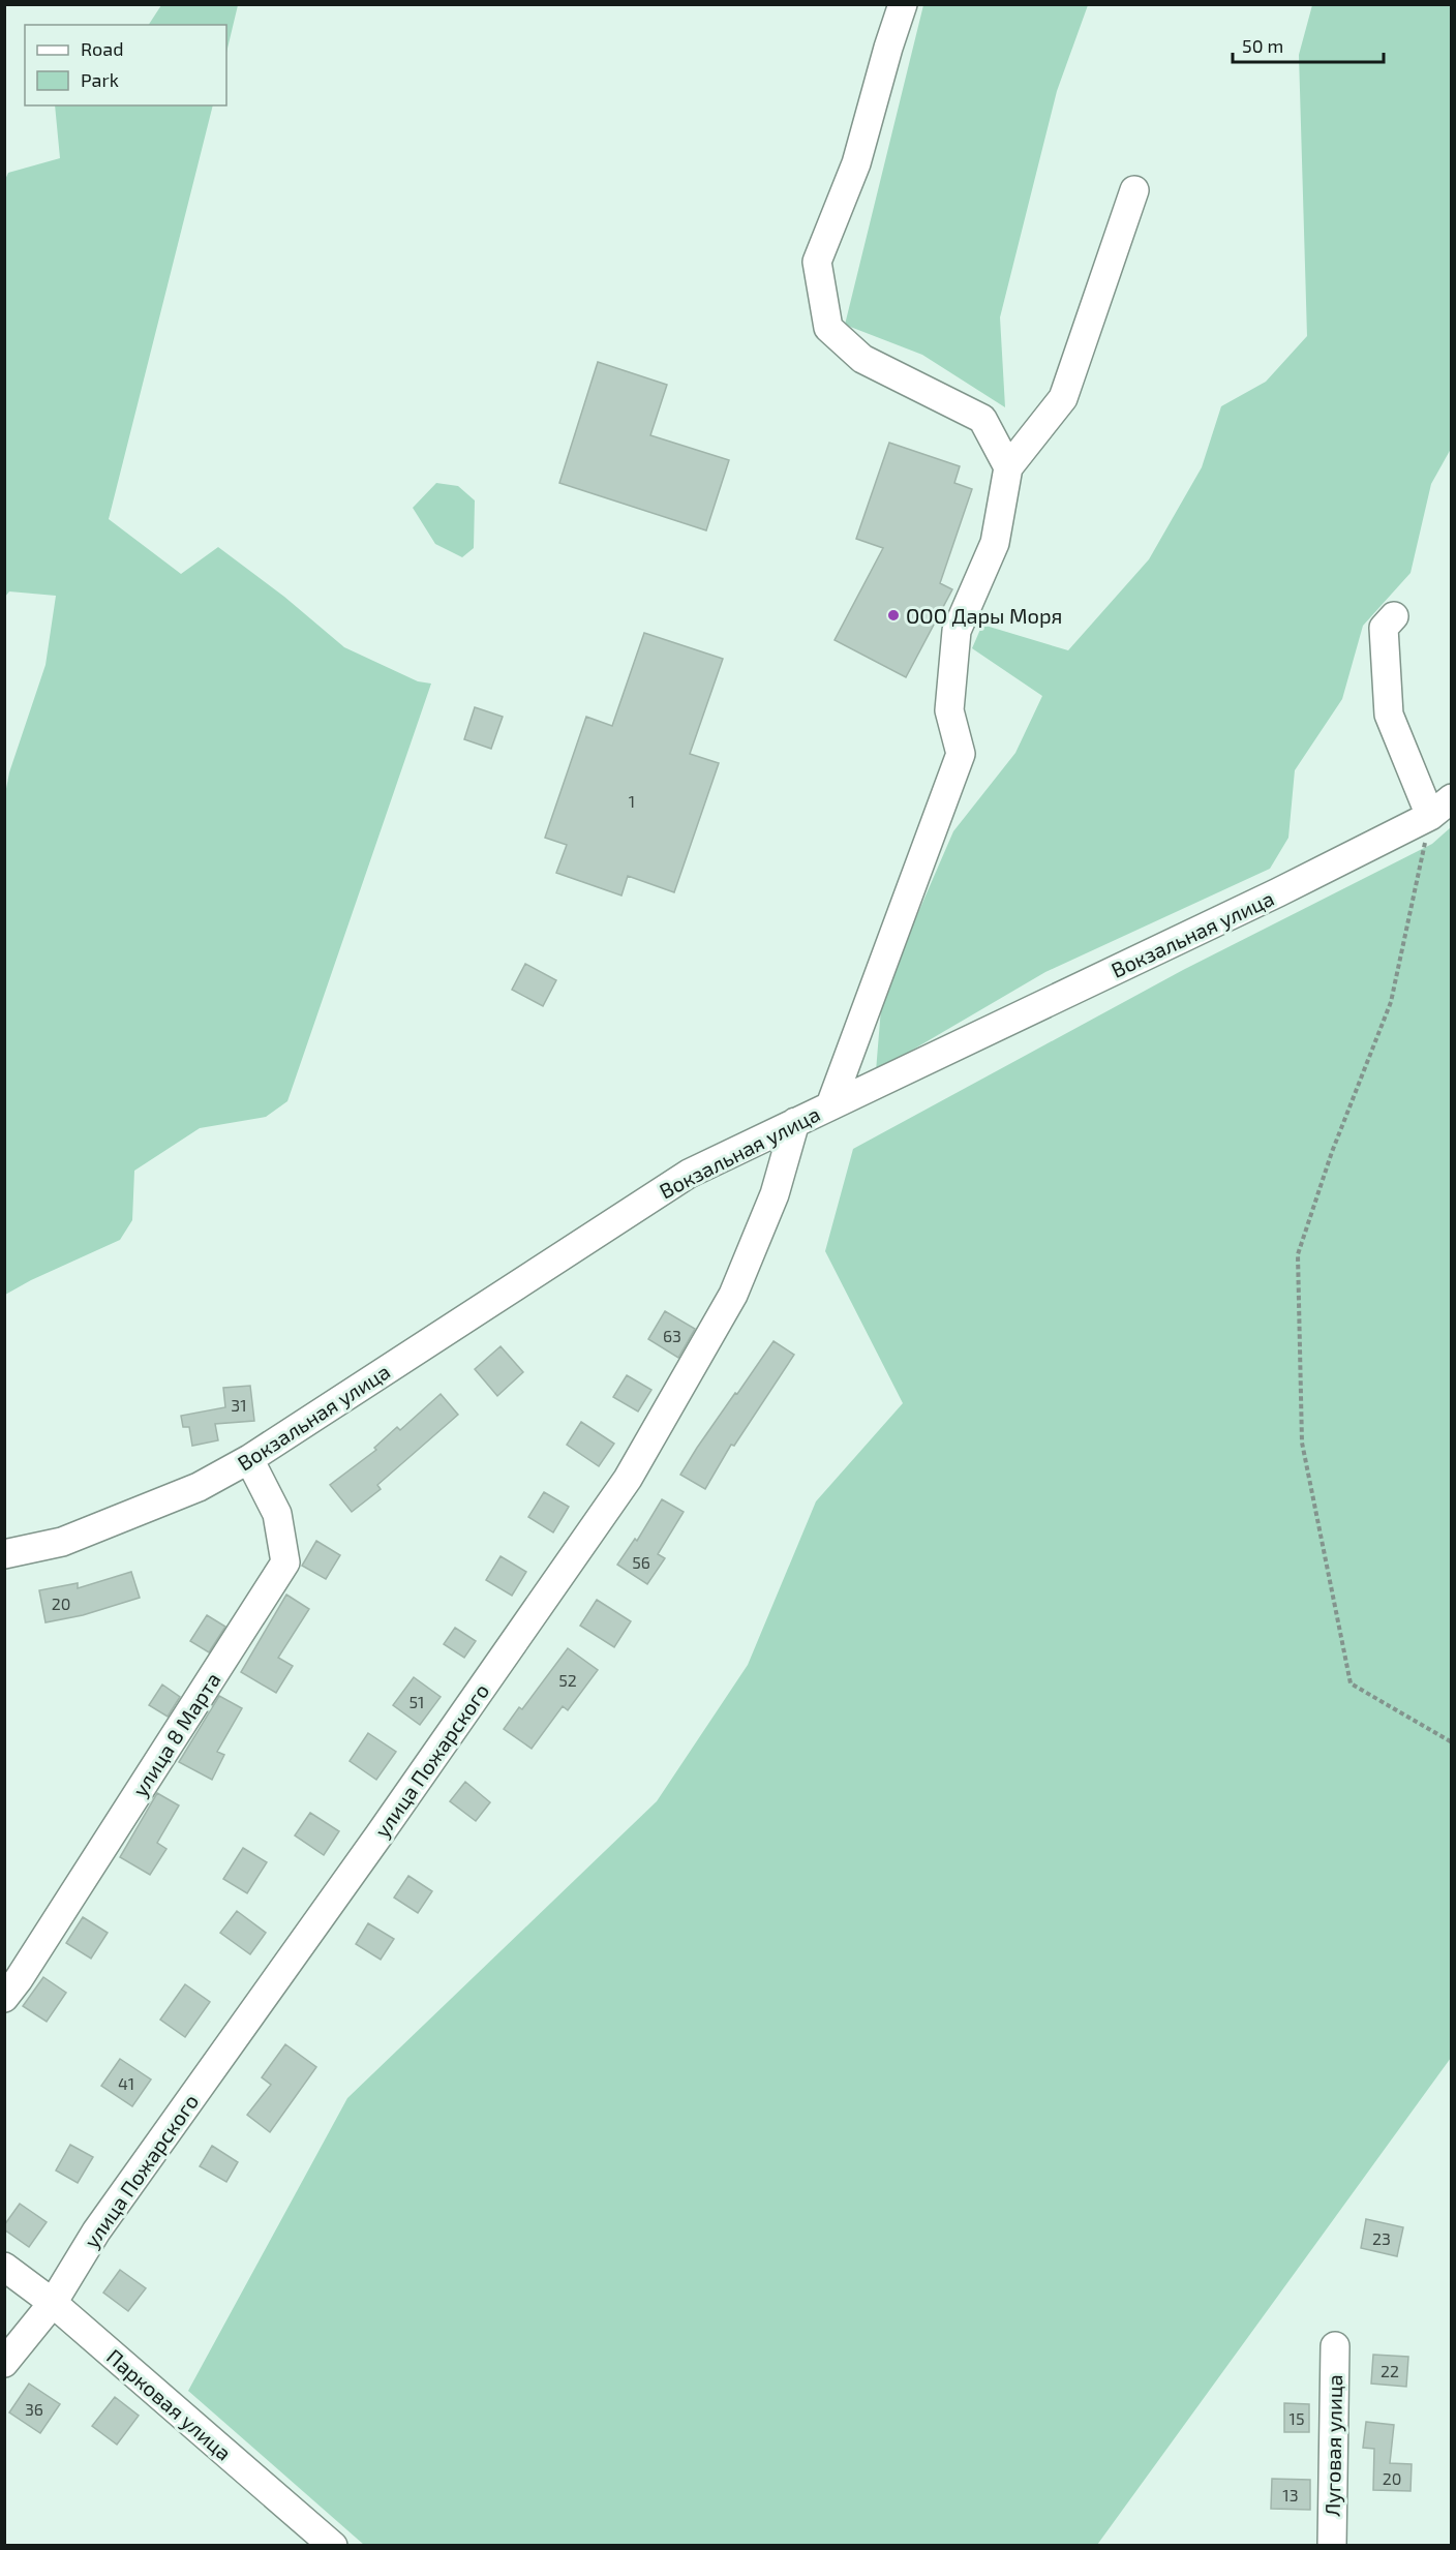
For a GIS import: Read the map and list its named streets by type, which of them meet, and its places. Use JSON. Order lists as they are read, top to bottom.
{
  "streets": {
    "street": [
      "Вокзальная улица",
      "улица 8 Марта",
      "улица Пожарского",
      "Парковая улица",
      "Луговая улица"
    ]
  },
  "crossings": [
    ["Вокзальная улица", "улица 8 Марта"],
    ["Вокзальная улица", "улица Пожарского"],
    ["улица Пожарского", "Парковая улица"]
  ],
  "places": ["ООО Дары Моря"],
  "house_numbers": [
    "1",
    "63",
    "31",
    "56",
    "20",
    "52",
    "51",
    "41",
    "23",
    "22",
    "36",
    "15",
    "20",
    "13"
  ],
  "legend": ["Road", "Park"],
  "scale_bar": "50 m"
}
